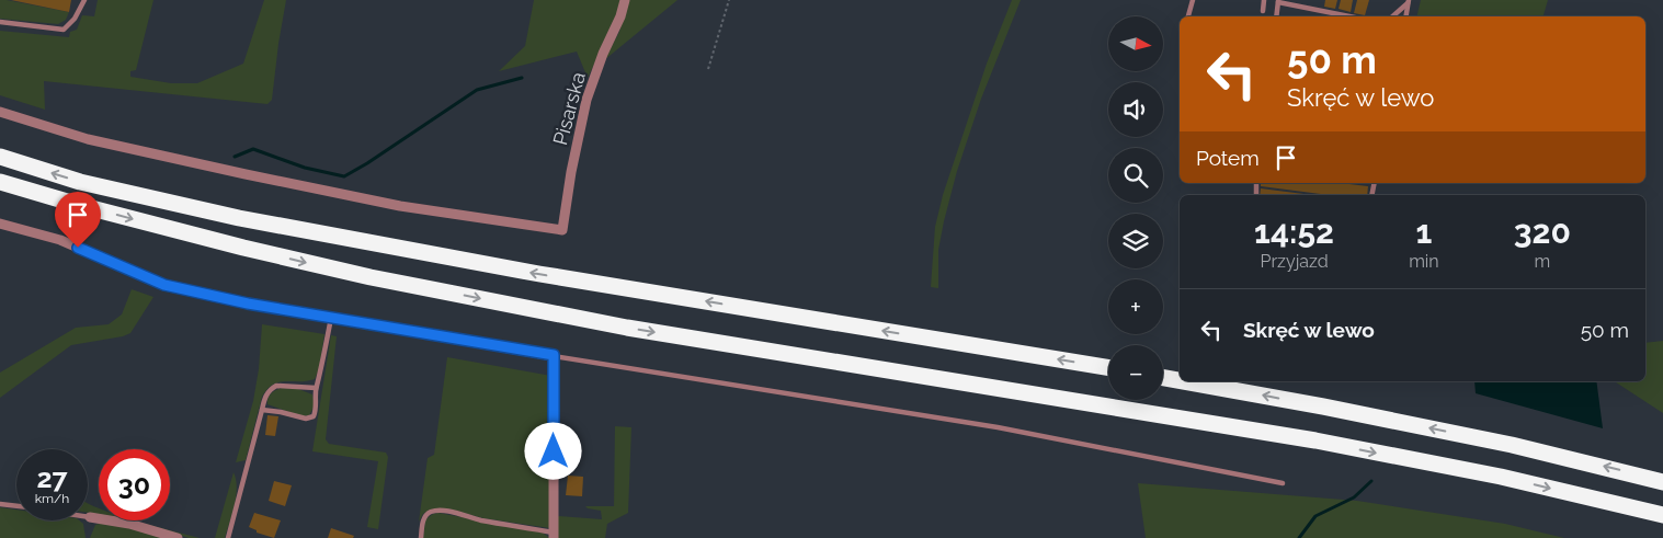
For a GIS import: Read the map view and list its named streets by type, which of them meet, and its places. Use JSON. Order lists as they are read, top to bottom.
{
  "streets": {
    "street": ["Pisarska"]
  },
  "north": "right",
  "page": {
    "map_buttons": ["+", "−"],
    "turn": ["50 m", "Skręć w lewo"],
    "then": "Potem",
    "eta": [
      "14:52",
      "Przyjazd",
      "1",
      "min",
      "320",
      "m"
    ],
    "list": [
      {
        "name": "Skręć w lewo",
        "value": "50 m"
      }
    ],
    "speed": "27 km/h",
    "limit": "30"
  }
}
